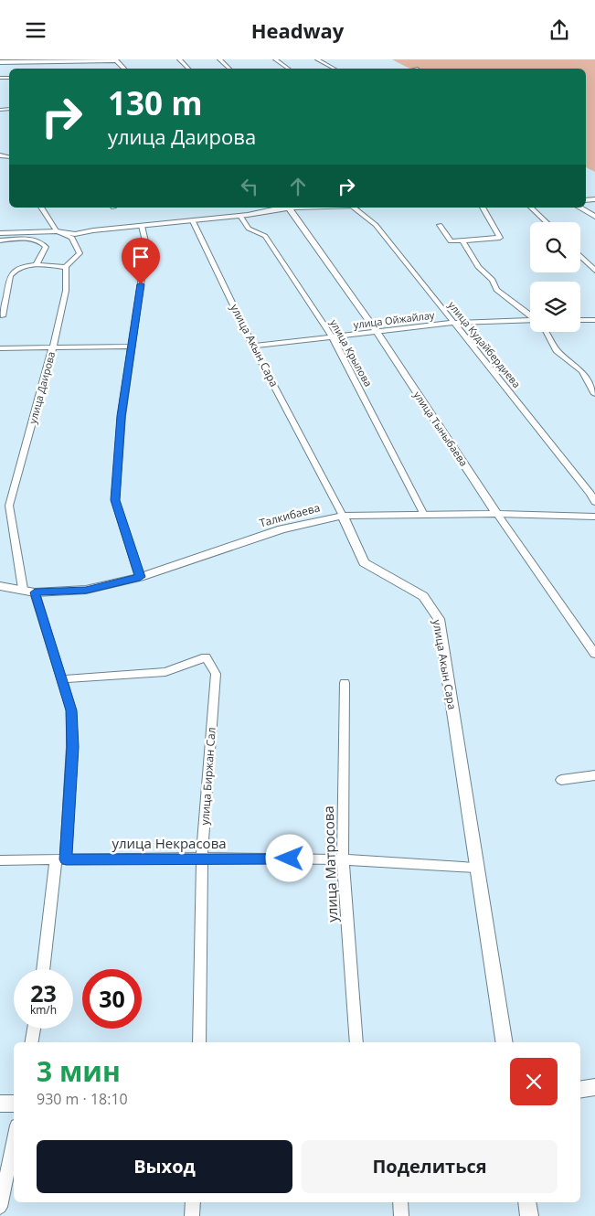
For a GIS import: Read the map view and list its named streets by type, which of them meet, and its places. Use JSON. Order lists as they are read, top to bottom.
{
  "streets": {
    "street": [
      "улица Ойжайлау",
      "улица Кудайбердиева",
      "улица Акын Сара",
      "улица Крылова",
      "улица Даирова",
      "улица Тыныбаева",
      "Талкибаева",
      "улица Биржан Сал",
      "улица Некрасова",
      "улица Матросова"
    ]
  },
  "crossings": [
    ["улица Ойжайлау", "улица Кудайбердиева"],
    ["улица Ойжайлау", "улица Акын Сара"],
    ["улица Ойжайлау", "улица Крылова"],
    ["улица Ойжайлау", "улица Тыныбаева"],
    ["улица Акын Сара", "Талкибаева"],
    ["улица Акын Сара", "улица Некрасова"],
    ["улица Крылова", "Талкибаева"],
    ["улица Даирова", "Талкибаева"],
    ["улица Тыныбаева", "Талкибаева"],
    ["улица Биржан Сал", "улица Некрасова"],
    ["улица Некрасова", "улица Матросова"]
  ],
  "page": {
    "header": "Headway",
    "turn": ["130 m", "улица Даирова"],
    "speed": "23 km/h",
    "limit": "30",
    "heading": ["3 мин", "930 m · 18:10"],
    "buttons": ["Выход", "Поделиться"]
  }
}
